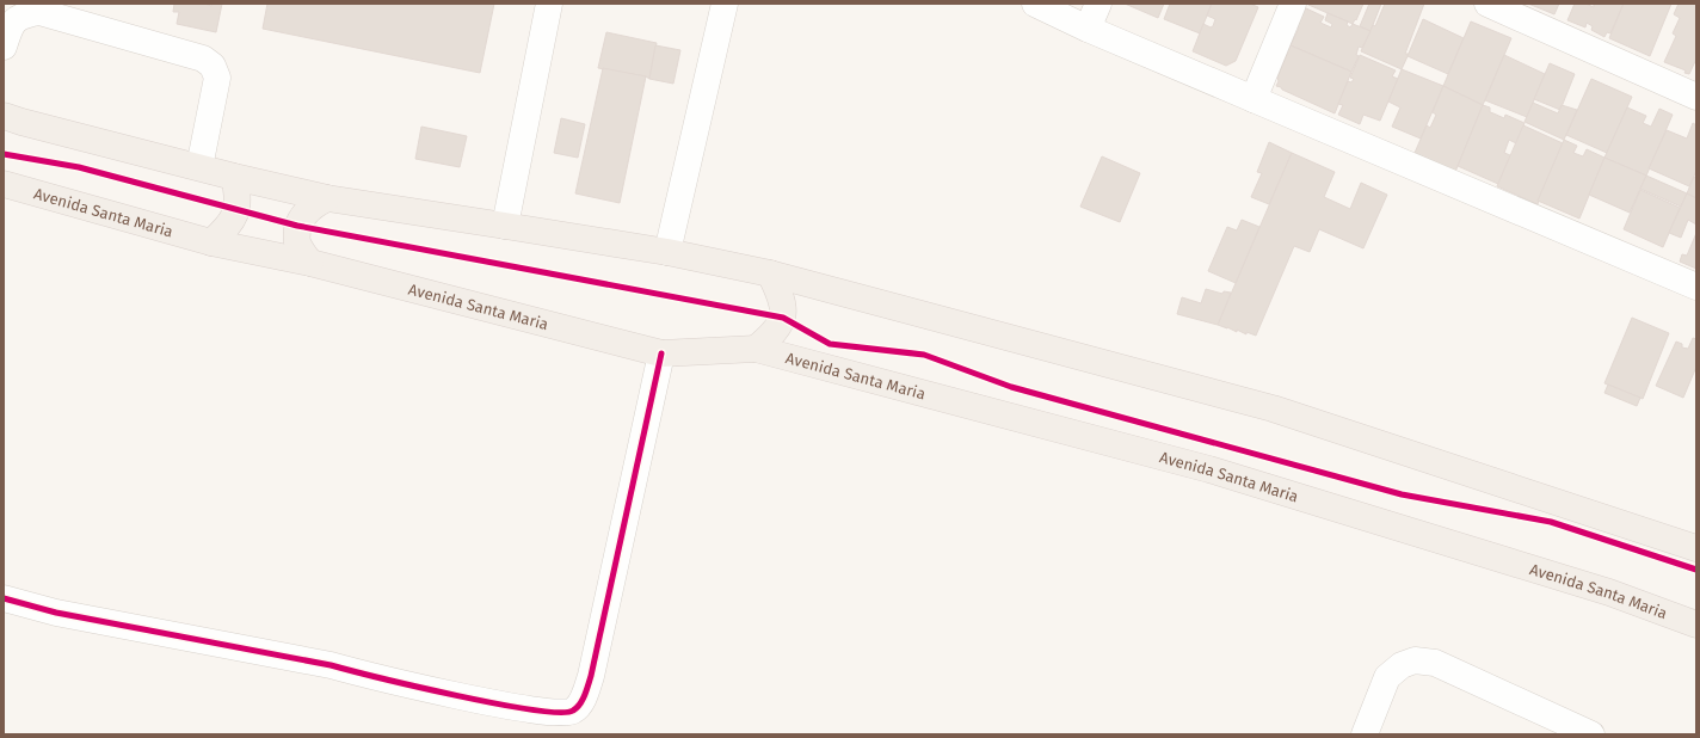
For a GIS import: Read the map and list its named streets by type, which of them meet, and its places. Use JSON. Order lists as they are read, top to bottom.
{
  "streets": {
    "main road": ["Avenida Santa Maria"]
  }
}
